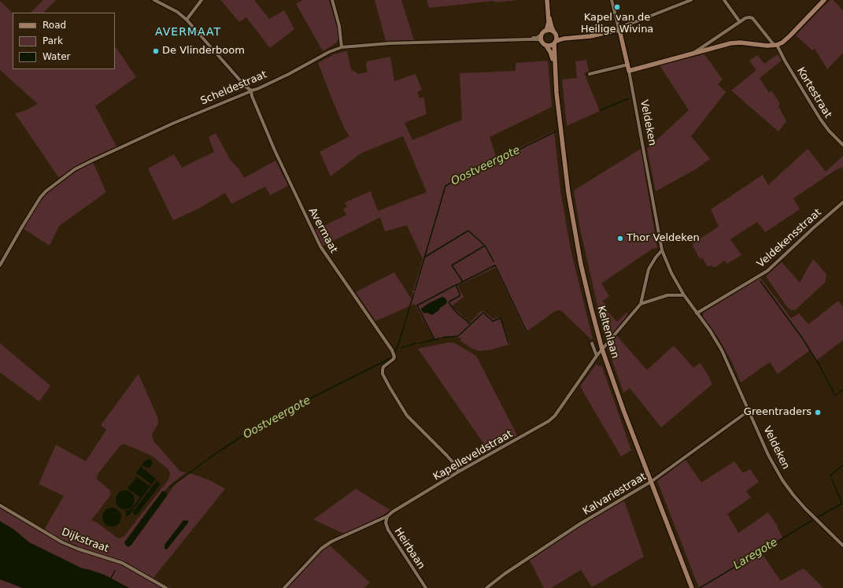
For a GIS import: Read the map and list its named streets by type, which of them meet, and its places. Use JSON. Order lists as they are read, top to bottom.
{
  "streets": {
    "main road": ["Veldeken", "Keltenlaan"],
    "street": [
      "Scheldestraat",
      "Kortestraat",
      "Avermaat",
      "Veldekensstraat",
      "Kapelleveldstraat",
      "Kalvariestraat",
      "Dijkstraat",
      "Heirbaan"
    ]
  },
  "crossings": [
    ["Scheldestraat", "Avermaat"],
    ["Scheldestraat", "Keltenlaan"],
    ["Veldeken", "Veldekensstraat"],
    ["Veldeken", "Kalvariestraat"],
    ["Avermaat", "Kapelleveldstraat"],
    ["Keltenlaan", "Kapelleveldstraat"],
    ["Keltenlaan", "Kalvariestraat"],
    ["Kapelleveldstraat", "Heirbaan"]
  ],
  "districts": ["AVERMAAT"],
  "water": ["Oostveergote", "Laregote"],
  "places": [
    "Kapel van de Heilige Wivina",
    "De Vlinderboom",
    "Thor Veldeken",
    "Greentraders"
  ],
  "legend": ["Road", "Park", "Water"]
}
